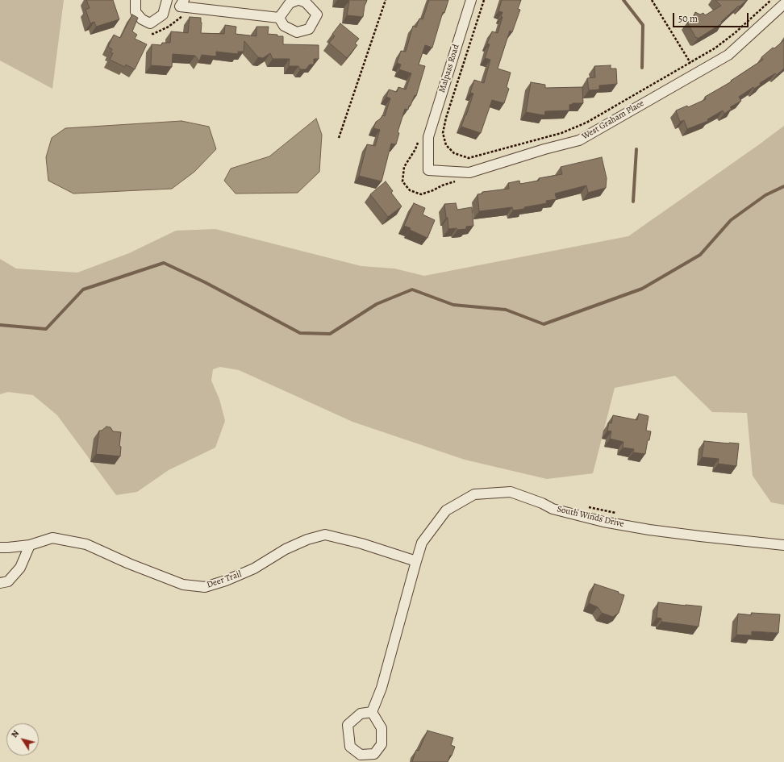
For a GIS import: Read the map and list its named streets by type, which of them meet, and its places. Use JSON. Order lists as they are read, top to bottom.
{
  "streets": {
    "street": [
      "Malpass Road",
      "West Graham Place",
      "South Winds Drive",
      "Deer Trail"
    ]
  },
  "crossings": [
    ["Malpass Road", "West Graham Place"],
    ["South Winds Drive", "Deer Trail"]
  ],
  "scale_bar": "50 m",
  "north": "top left"
}
